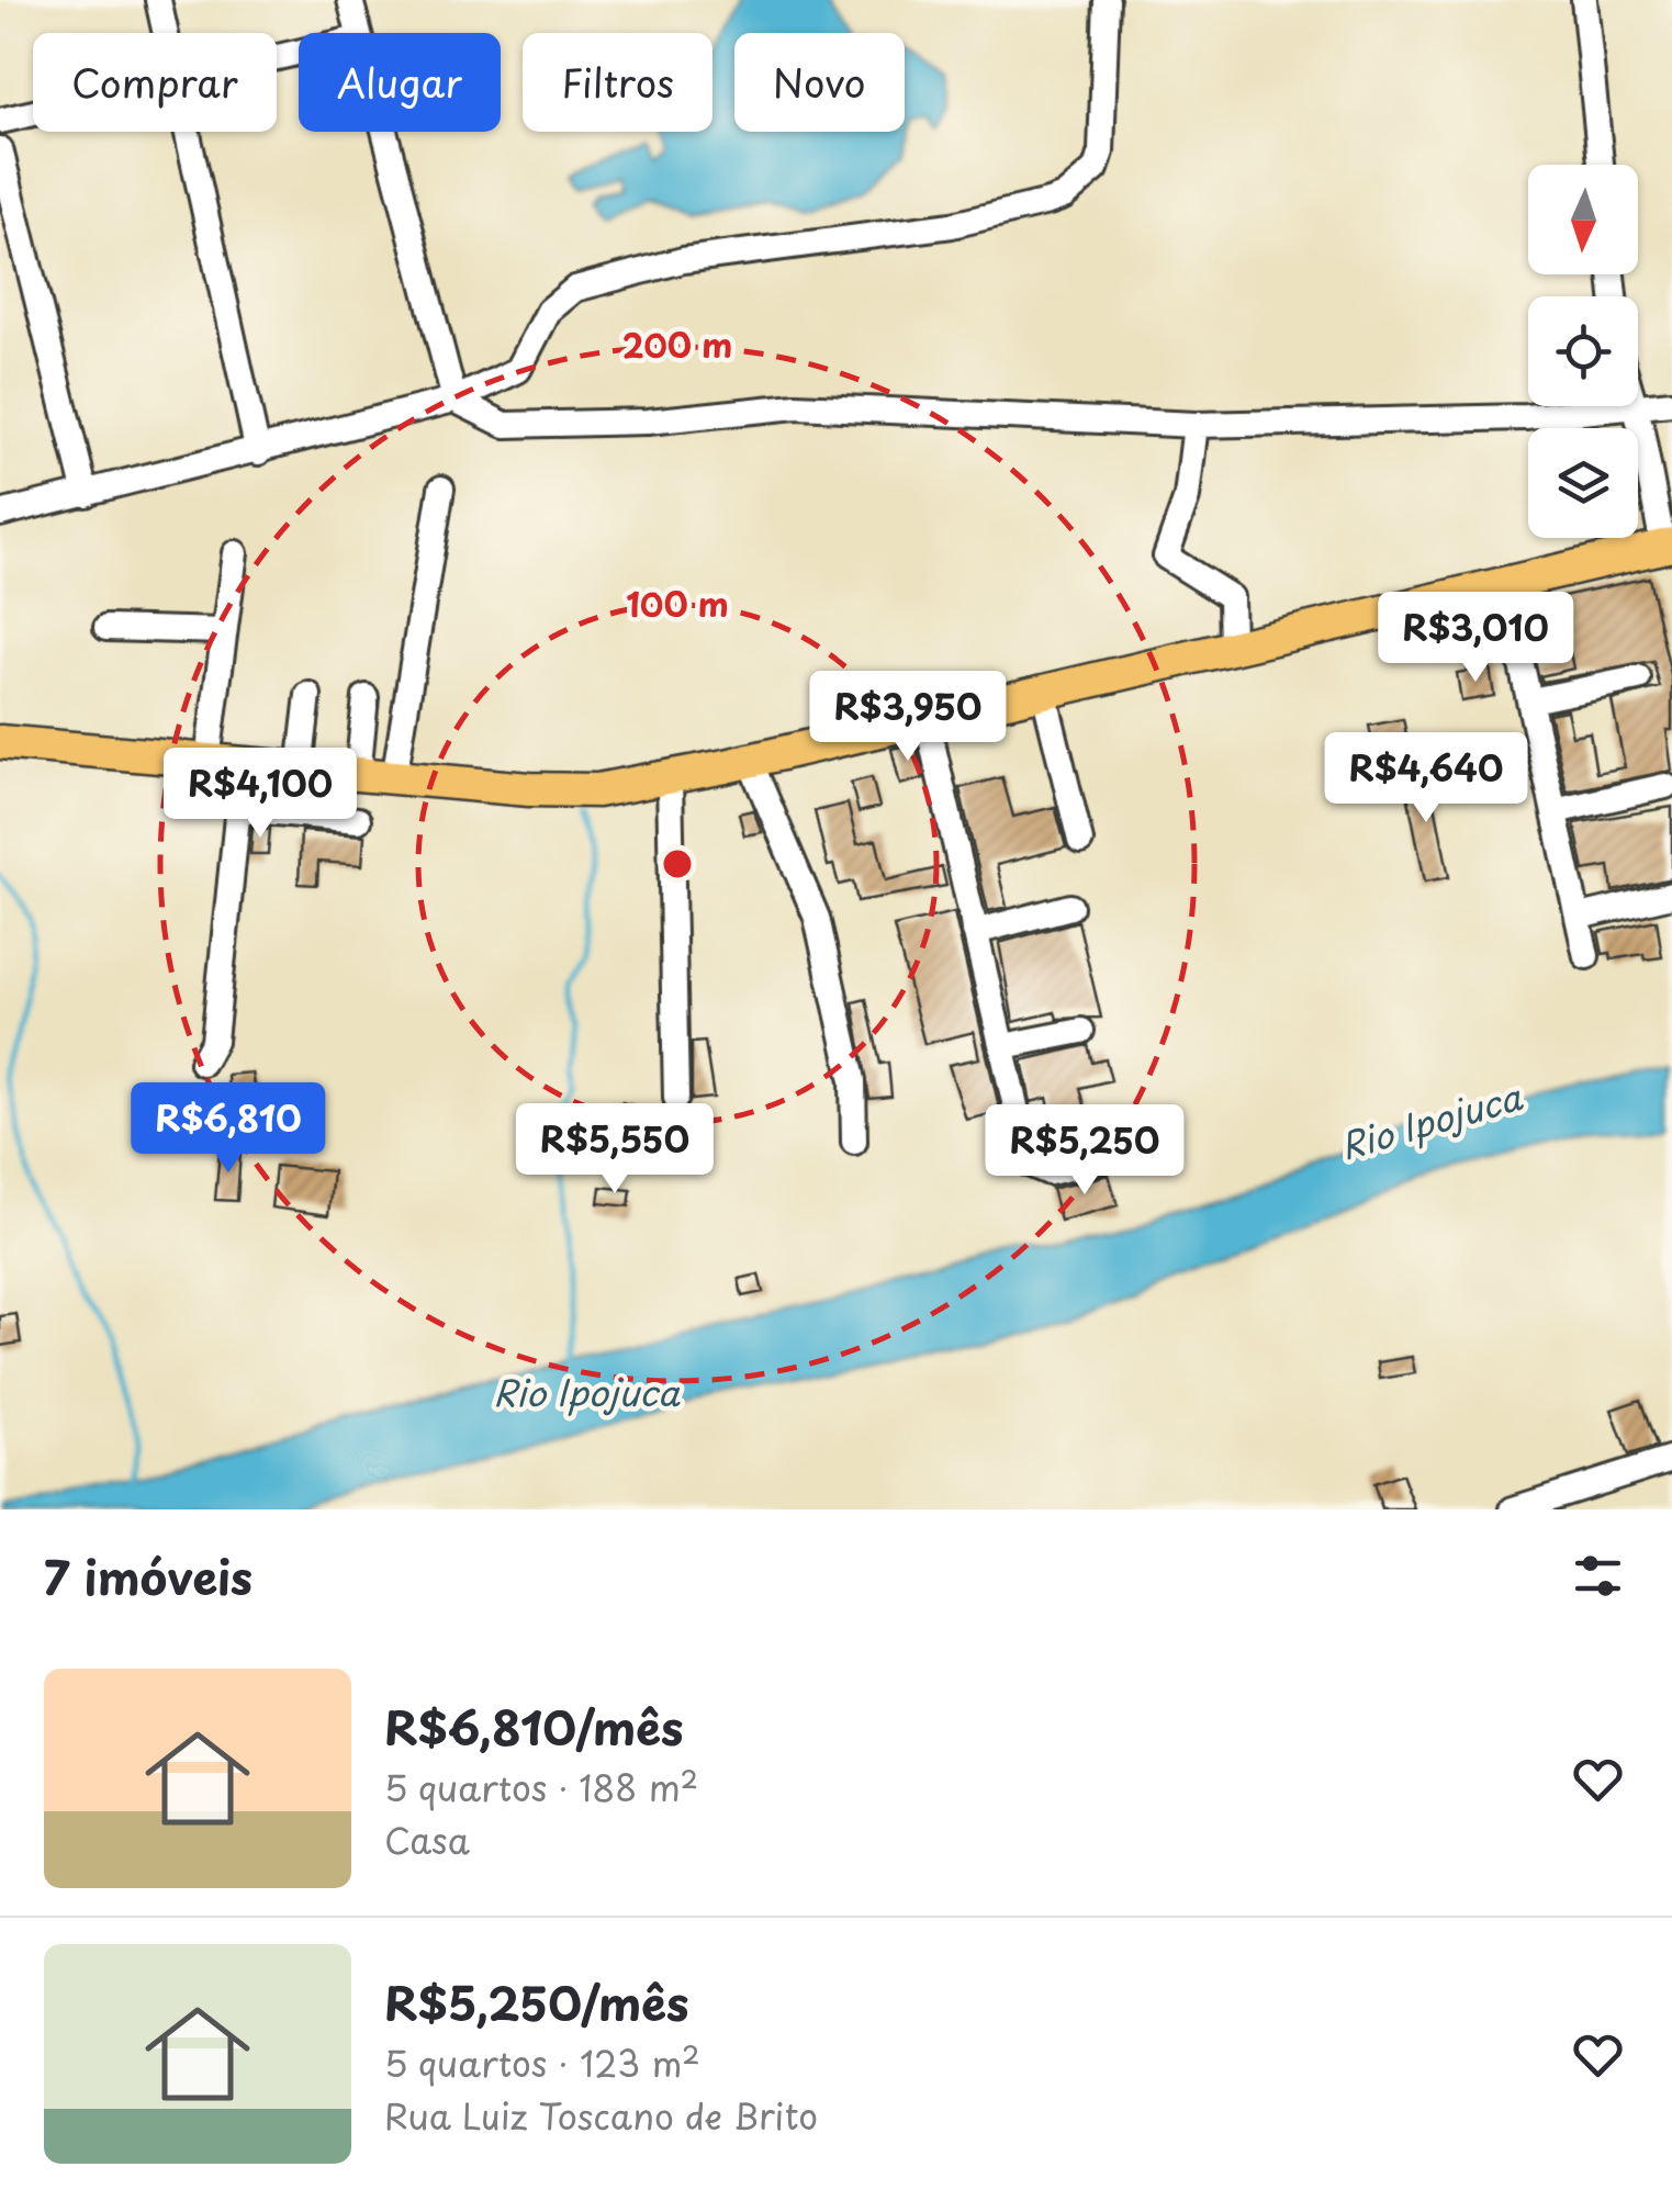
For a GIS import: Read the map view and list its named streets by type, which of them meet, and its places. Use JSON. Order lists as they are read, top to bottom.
{
  "water": ["Rio Ipojuca"],
  "north": "bottom",
  "page": {
    "chip": [
      "Comprar",
      "Alugar",
      "Filtros",
      "Novo"
    ],
    "price": [
      "R$3,010",
      "R$3,950",
      "R$4,640",
      "R$4,100",
      "R$6,810",
      "R$5,550",
      "R$5,250"
    ],
    "heading": "7 imóveis",
    "list": [
      {
        "name": "R$6,810/mês",
        "note": "5 quartos · 188 m² · Casa"
      },
      {
        "name": "R$5,250/mês",
        "note": "5 quartos · 123 m² · Rua Luiz Toscano de Brito"
      }
    ]
  },
  "rings": ["200 m", "100 m"]
}
